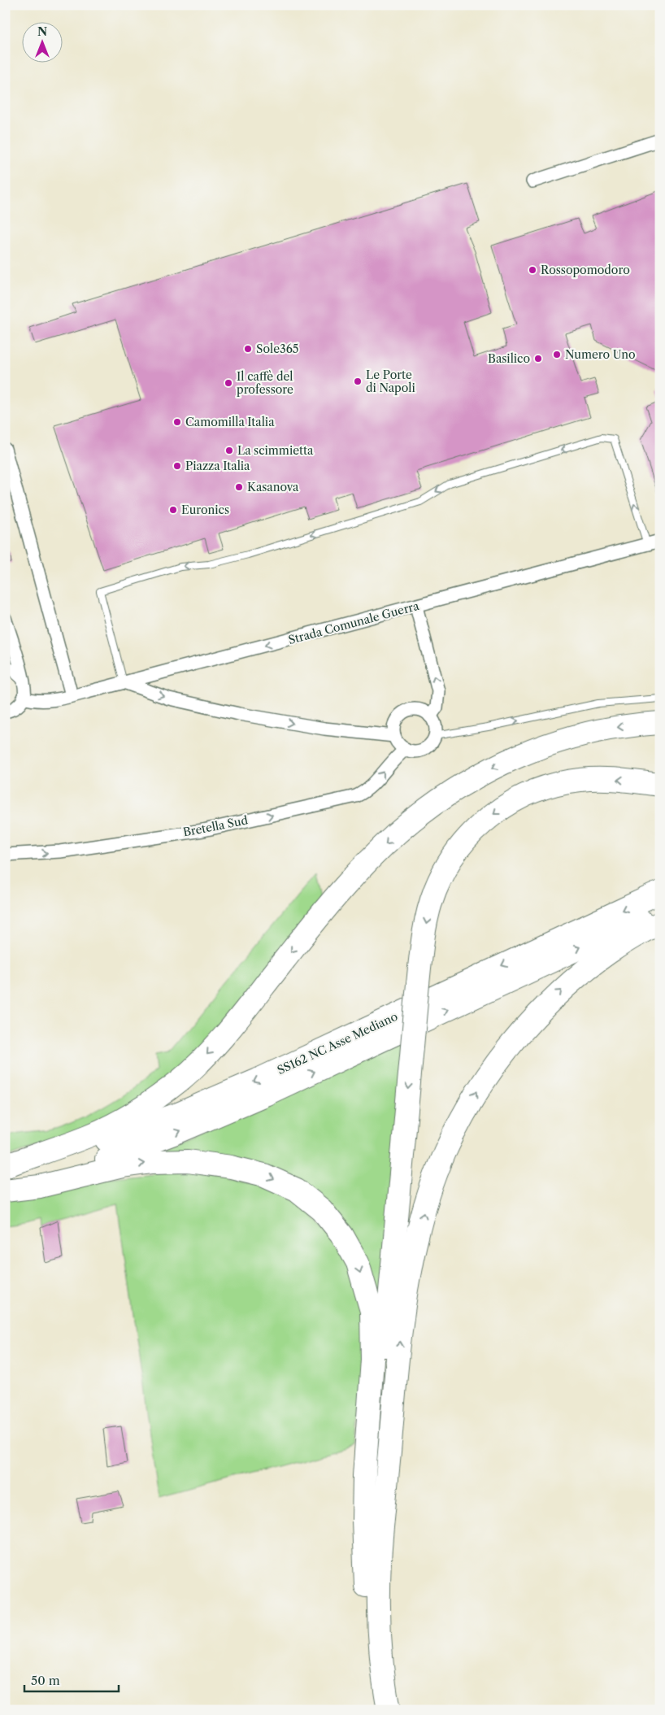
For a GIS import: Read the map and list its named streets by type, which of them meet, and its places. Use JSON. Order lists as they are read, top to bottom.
{
  "streets": {
    "highway": ["SS162 NC Asse Mediano"],
    "street": ["Strada Comunale Guerra", "Bretella Sud"]
  },
  "one_way": ["Strada Comunale Guerra", "Bretella Sud"],
  "places": [
    "Rossopomodoro",
    "Sole365",
    "Numero Uno",
    "Basilico",
    "Le Porte di Napoli",
    "Il caffè del professore",
    "Camomilla Italia",
    "La scimmietta",
    "Piazza Italia",
    "Kasanova",
    "Euronics"
  ],
  "scale_bar": "50 m",
  "north": "top"
}
